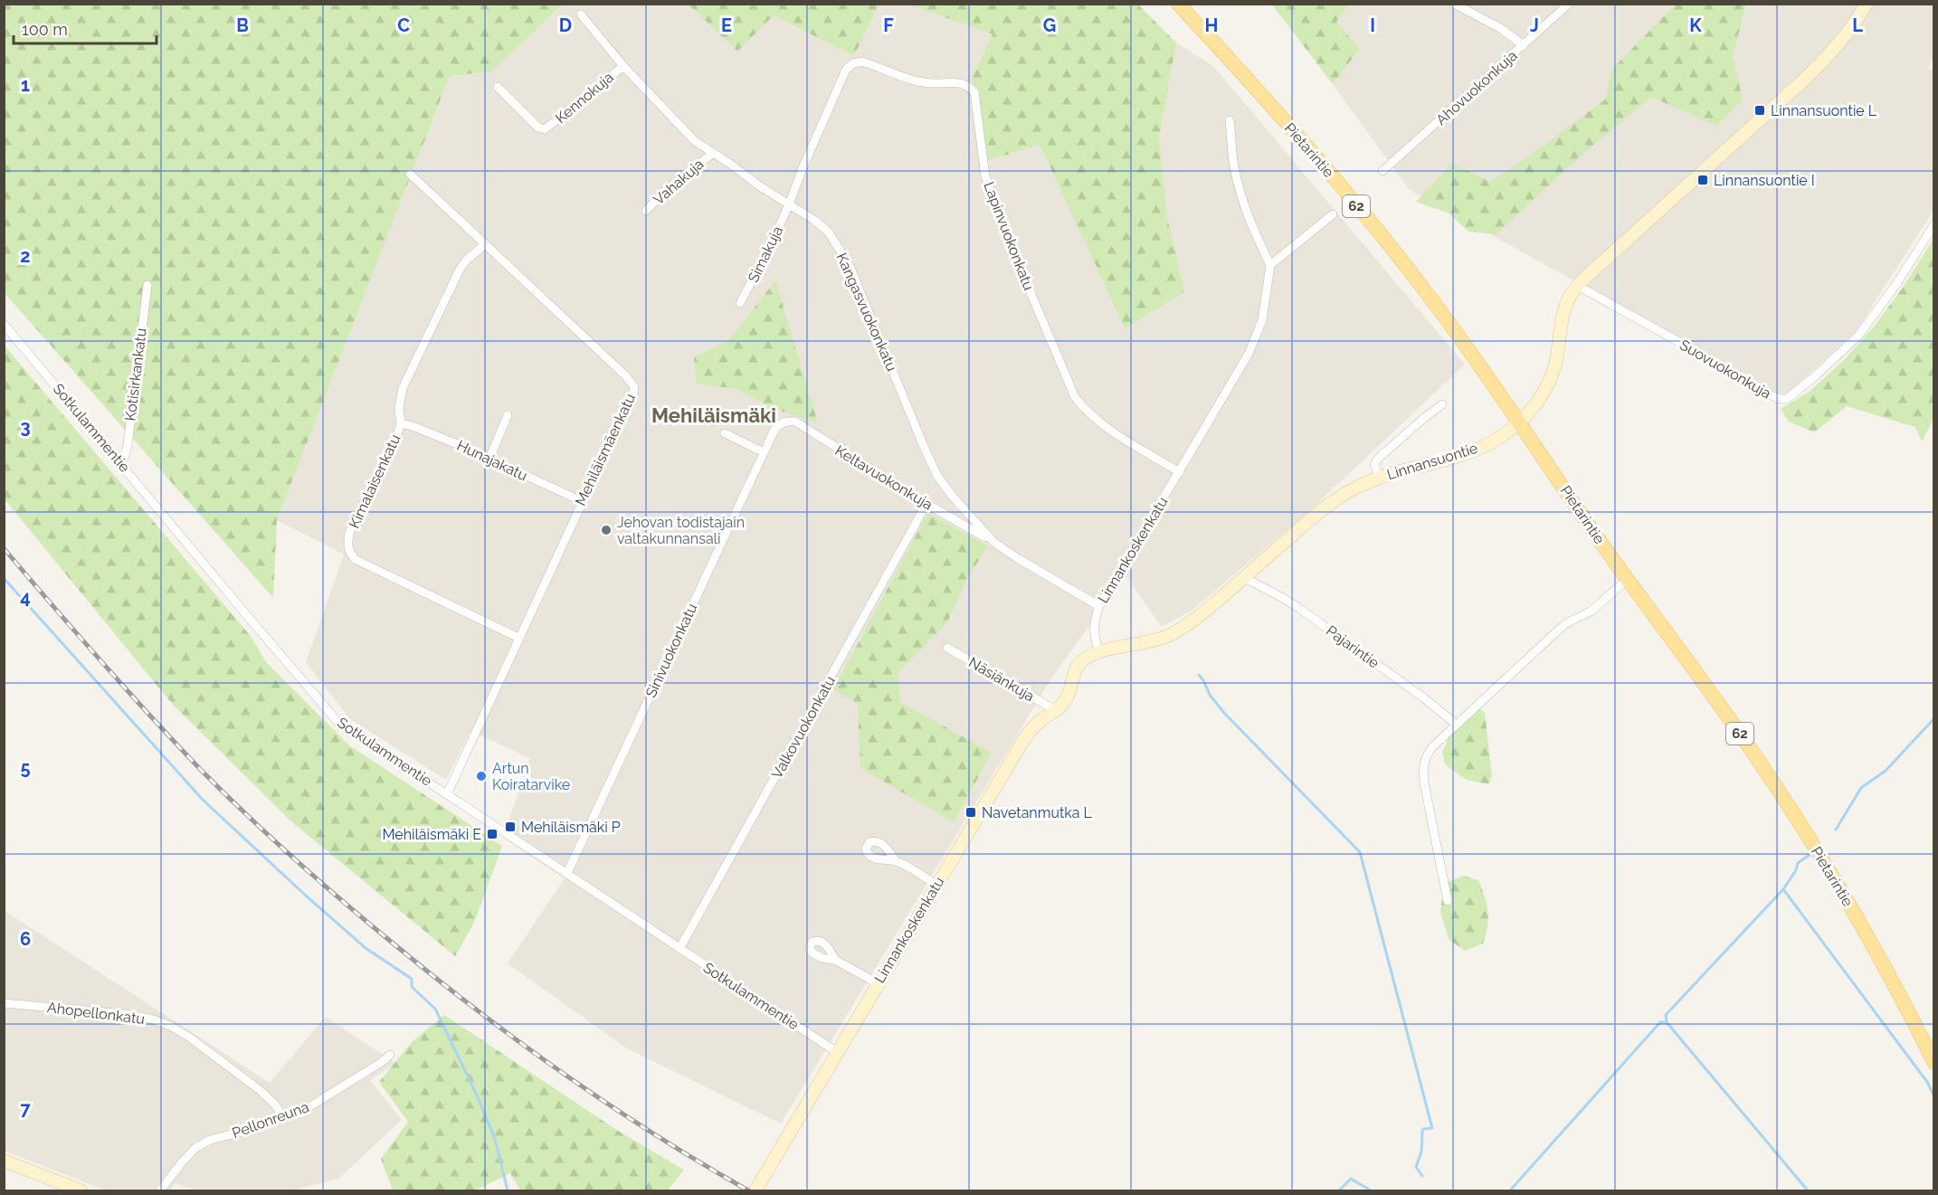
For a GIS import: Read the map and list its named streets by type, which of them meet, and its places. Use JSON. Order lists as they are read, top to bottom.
{
  "streets": {
    "main road": ["Pietarintie", "62"],
    "street": [
      "Ahovuokonkuja",
      "Kennokuja",
      "Vahakuja",
      "Lapinvuokonkatu",
      "Simakuja",
      "Kangasvuokonkatu",
      "Suovuokonkuja",
      "Kotisirkankatu",
      "Sotkulammentie",
      "Mehiläismäenkatu",
      "Hunajakatu",
      "Linnansuontie",
      "Keltavuokonkuja",
      "Kimalaisenkatu",
      "Linnankoskenkatu",
      "Pajarintie",
      "Sinivuokonkatu",
      "Näsiänkuja",
      "Valkovuokonkatu",
      "Ahopellonkatu",
      "Pellonreuna"
    ]
  },
  "crossings": [
    ["Kennokuja", "Kangasvuokonkatu"],
    ["Pietarintie", "Linnansuontie"],
    ["Vahakuja", "Kangasvuokonkatu"],
    ["Lapinvuokonkatu", "Simakuja"],
    ["Lapinvuokonkatu", "Kangasvuokonkatu"],
    ["Lapinvuokonkatu", "Linnankoskenkatu"],
    ["Simakuja", "Kangasvuokonkatu"],
    ["Kangasvuokonkatu", "Keltavuokonkuja"],
    ["Kangasvuokonkatu", "Linnankoskenkatu"],
    ["Suovuokonkuja", "Linnansuontie"],
    ["Kotisirkankatu", "Sotkulammentie"],
    ["Sotkulammentie", "Mehiläismäenkatu"],
    ["Sotkulammentie", "Linnankoskenkatu"],
    ["Sotkulammentie", "Sinivuokonkatu"],
    ["Sotkulammentie", "Valkovuokonkatu"],
    ["Mehiläismäenkatu", "Hunajakatu"],
    ["Mehiläismäenkatu", "Kimalaisenkatu"],
    ["Hunajakatu", "Kimalaisenkatu"],
    ["Linnansuontie", "Linnankoskenkatu"],
    ["Linnansuontie", "Pajarintie"],
    ["Keltavuokonkuja", "Sinivuokonkatu"],
    ["Keltavuokonkuja", "Valkovuokonkatu"],
    ["Linnankoskenkatu", "Näsiänkuja"],
    ["Ahopellonkatu", "Pellonreuna"]
  ],
  "districts": ["Mehiläismäki"],
  "places": {
    "transit": [
      "Linnansuontie L",
      "Linnansuontie I",
      "Navetanmutka L",
      "Mehiläismäki P",
      "Mehiläismäki E"
    ],
    "other": ["Jehovan todistajain valtakunnansali", "Artun Koiratarvike"]
  },
  "scale_bar": "100 m",
  "grid": {
    "columns": [
      "B",
      "C",
      "D",
      "E",
      "F",
      "G",
      "H",
      "I",
      "J",
      "K",
      "L"
    ],
    "rows": [
      "1",
      "2",
      "3",
      "4",
      "5",
      "6",
      "7"
    ]
  }
}
